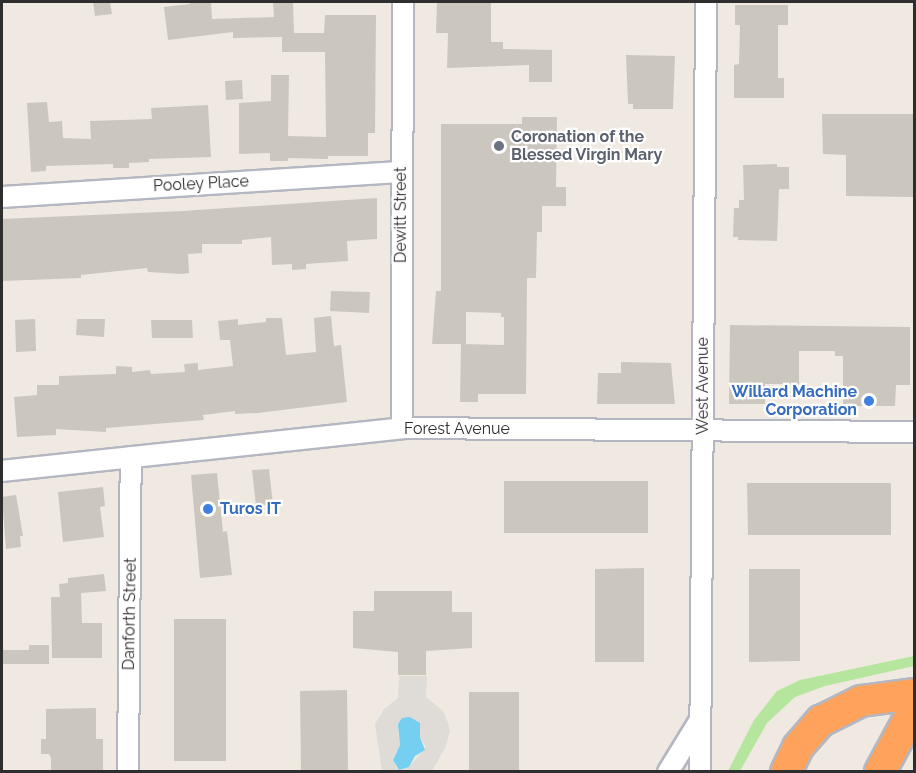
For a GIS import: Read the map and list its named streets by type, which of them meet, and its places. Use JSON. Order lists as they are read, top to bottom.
{
  "streets": {
    "street": [
      "Pooley Place",
      "Dewitt Street",
      "West Avenue",
      "Forest Avenue",
      "Danforth Street"
    ]
  },
  "crossings": [
    ["Pooley Place", "Dewitt Street"],
    ["Dewitt Street", "Forest Avenue"],
    ["West Avenue", "Forest Avenue"],
    ["Forest Avenue", "Danforth Street"]
  ],
  "places": ["Coronation of the Blessed Virgin Mary", "Willard Machine Corporation", "Turos IT"]
}
